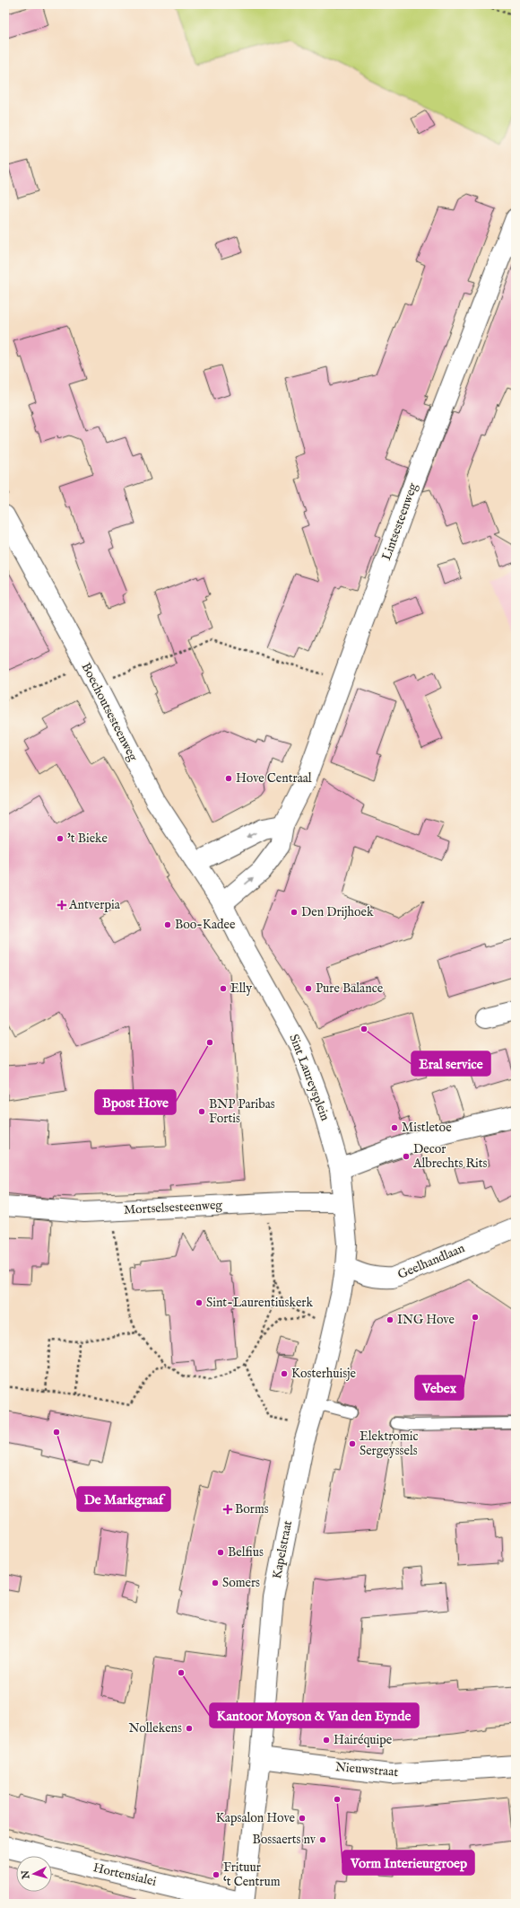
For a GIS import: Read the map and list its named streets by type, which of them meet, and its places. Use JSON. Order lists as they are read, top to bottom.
{
  "streets": {
    "street": [
      "Lintsesteenweg",
      "Boechoutsesteenweg",
      "Sint Laureysplein",
      "Mortselsesteenweg",
      "Geelhandlaan",
      "Kapelstraat",
      "Nieuwstraat",
      "Hortensialei"
    ]
  },
  "crossings": [
    ["Lintsesteenweg", "Boechoutsesteenweg"],
    ["Lintsesteenweg", "Sint Laureysplein"],
    ["Boechoutsesteenweg", "Sint Laureysplein"],
    ["Sint Laureysplein", "Mortselsesteenweg"],
    ["Sint Laureysplein", "Kapelstraat"],
    ["Mortselsesteenweg", "Kapelstraat"],
    ["Geelhandlaan", "Kapelstraat"],
    ["Kapelstraat", "Nieuwstraat"],
    ["Kapelstraat", "Hortensialei"]
  ],
  "places": {
    "other": [
      "Hove Centraal",
      "'t Bieke",
      "Den Drijhoek",
      "Boo-Kadee",
      "Elly",
      "Pure Balance",
      "Eral service",
      "Bpost Hove",
      "BNP Paribas Fortis",
      "Mistletoe",
      "Decor Albrechts Rits",
      "Sint-Laurentiuskerk",
      "Vebex",
      "ING Hove",
      "Kosterhuisje",
      "De Markgraaf",
      "Elektromic Sergeyssels",
      "Belfius",
      "Somers",
      "Kantoor Moyson & Van den Eynde",
      "Nollekens",
      "Hairéquipe",
      "Vorm Interieurgroep",
      "Kapsalon Hove",
      "Bossaerts nv",
      "Frituur ‘t Centrum"
    ],
    "health": ["Antverpia", "Borms"]
  },
  "north": "left"
}
